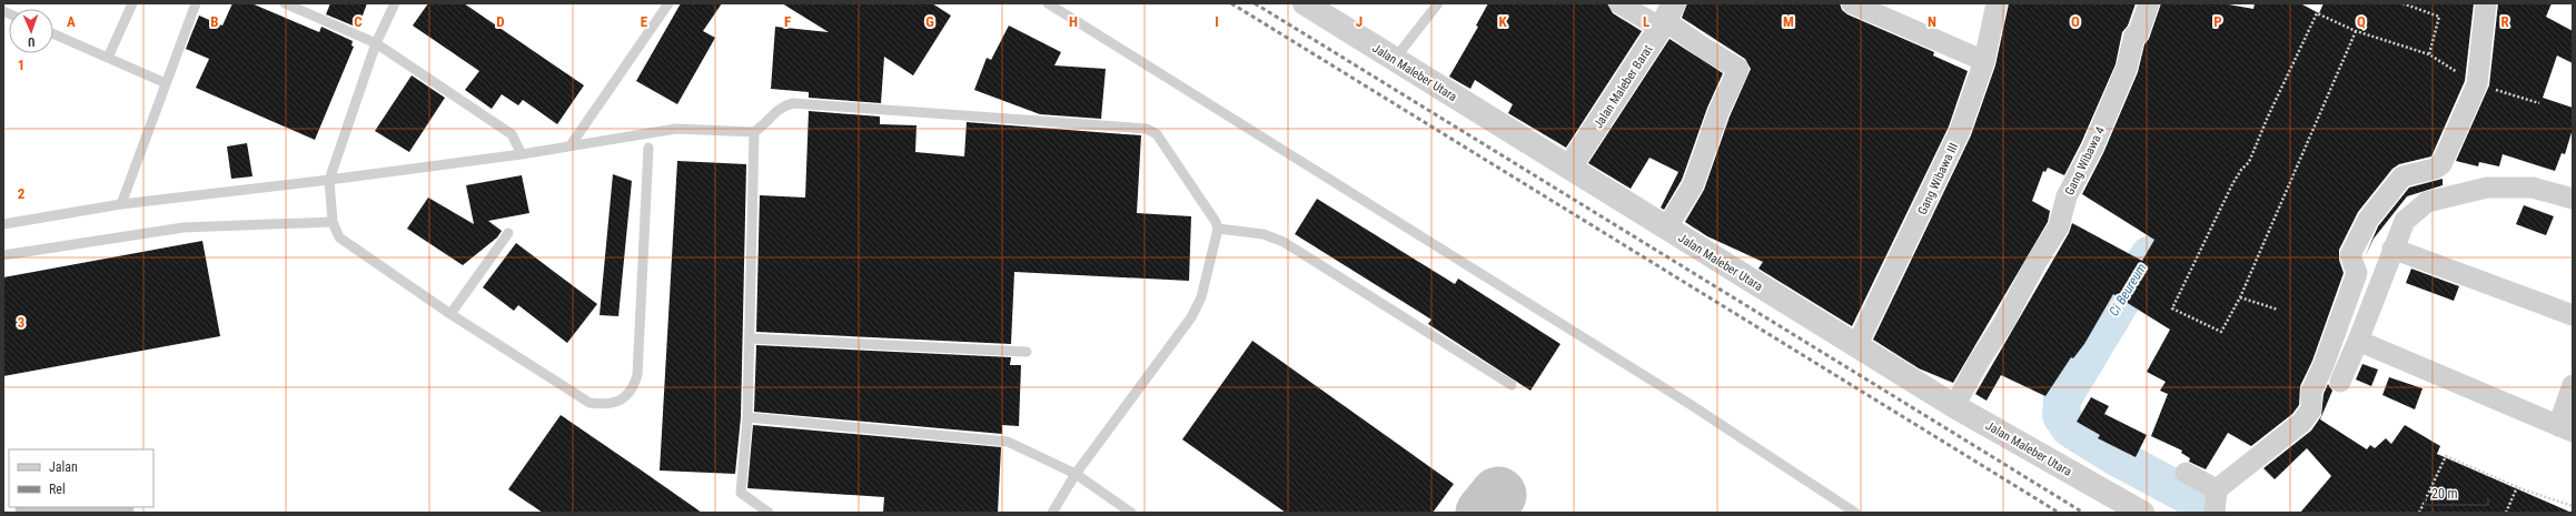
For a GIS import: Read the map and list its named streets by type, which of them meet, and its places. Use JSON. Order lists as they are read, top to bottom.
{
  "streets": {
    "street": [
      "Jalan Maleber Utara",
      "Jalan Maleber Barat",
      "Gang Wibawa 4",
      "Gang Wibawa III"
    ]
  },
  "crossings": [
    ["Jalan Maleber Utara", "Jalan Maleber Barat"],
    ["Jalan Maleber Utara", "Gang Wibawa 4"],
    ["Jalan Maleber Utara", "Gang Wibawa III"]
  ],
  "water": ["Ci Beureum"],
  "legend": ["Jalan", "Rel"],
  "scale_bar": "20 m",
  "north": "bottom",
  "grid": {
    "columns": [
      "A",
      "B",
      "C",
      "D",
      "E",
      "F",
      "G",
      "H",
      "I",
      "J",
      "K",
      "L",
      "M",
      "N",
      "O",
      "P",
      "Q",
      "R"
    ],
    "rows": ["1", "2", "3"]
  }
}
